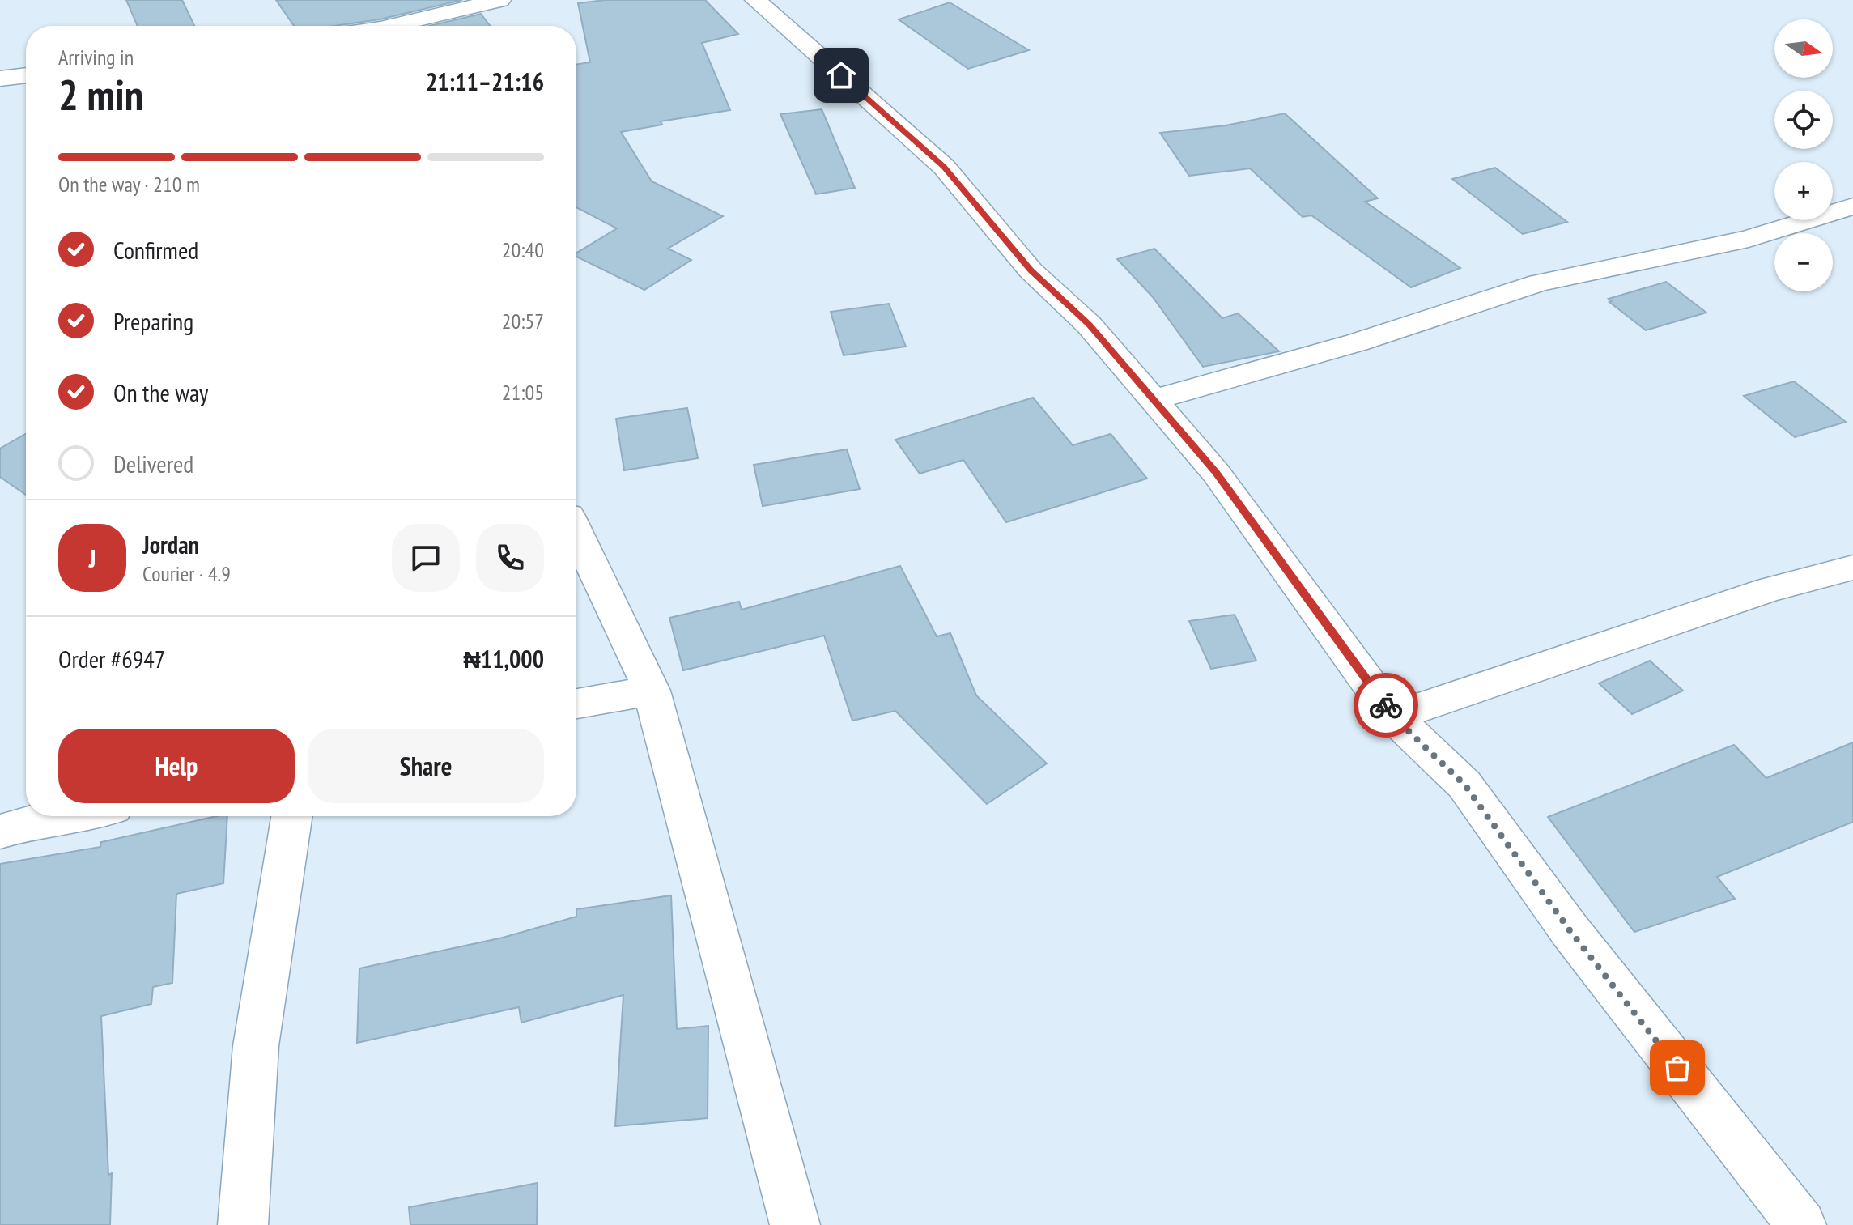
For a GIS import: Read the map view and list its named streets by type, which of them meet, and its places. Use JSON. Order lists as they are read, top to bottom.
{
  "north": "right",
  "page": {
    "map_buttons": ["+", "−"],
    "heading": ["2 min", "Arriving in", "21:11–21:16"],
    "panel": [
      "Jordan",
      "Courier · 4.9",
      "Order #6947",
      "₦11,000"
    ],
    "bar": "On the way · 210 m",
    "list": [
      ["Confirmed", "20:40"],
      ["Preparing", "20:57"],
      ["On the way", "21:05"],
      "Delivered"
    ],
    "round": "J",
    "buttons": ["Help", "Share"]
  }
}
